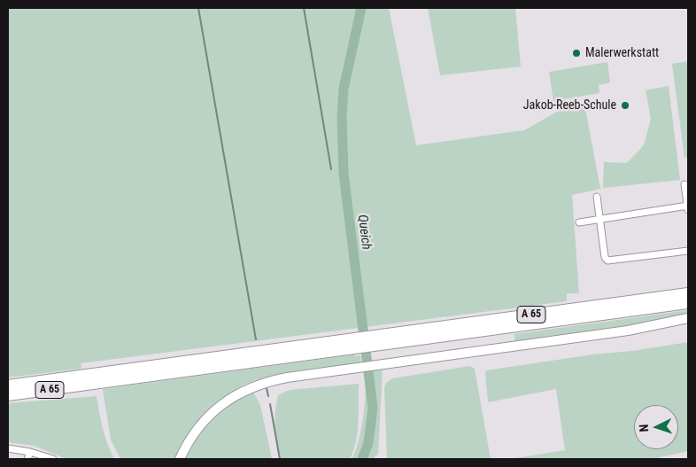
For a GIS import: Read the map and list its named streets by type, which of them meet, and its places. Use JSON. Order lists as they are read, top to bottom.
{
  "streets": {
    "highway": ["A 65"]
  },
  "water": ["Queich"],
  "places": ["Malerwerkstatt", "Jakob-Reeb-Schule"],
  "north": "left"
}
